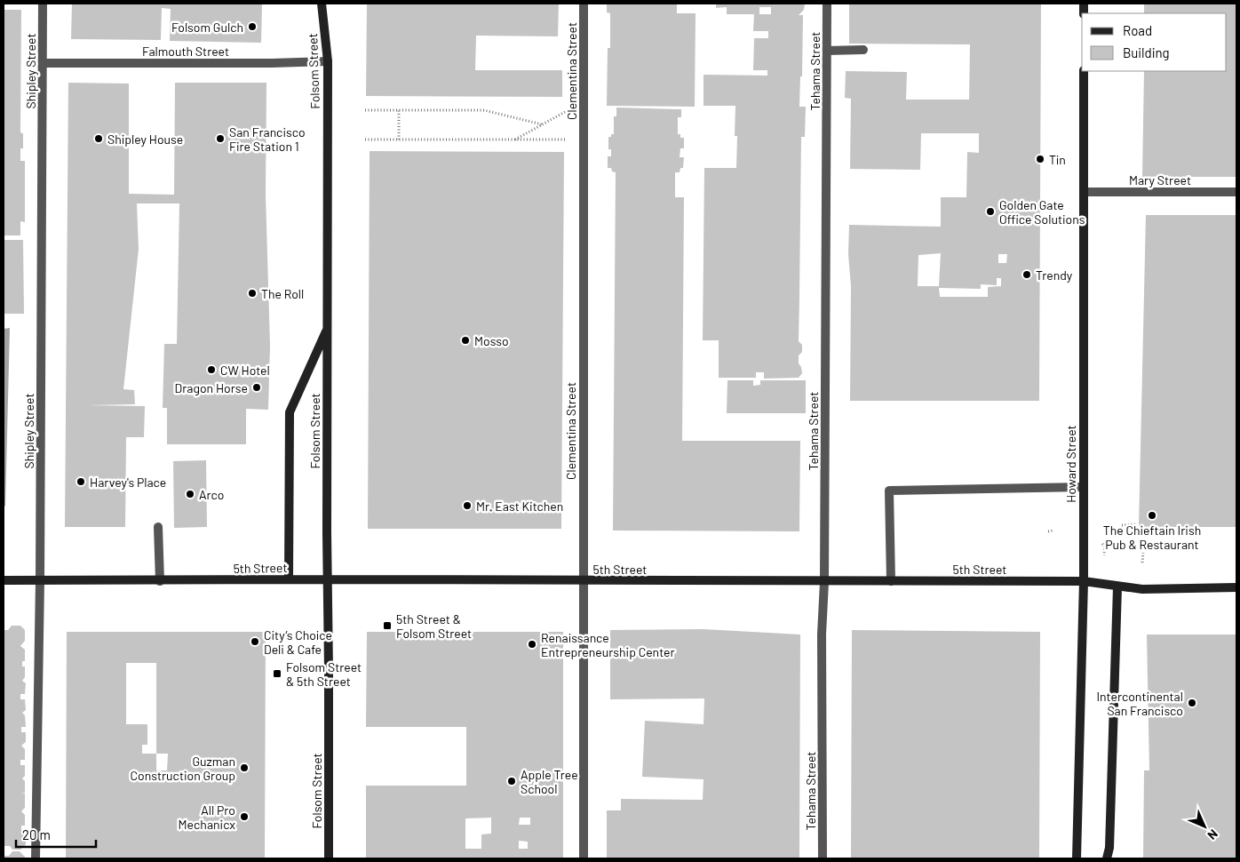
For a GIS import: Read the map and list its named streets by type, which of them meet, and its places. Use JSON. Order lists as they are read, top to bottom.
{
  "streets": {
    "main road": ["Folsom Street", "Howard Street", "5th Street"],
    "street": [
      "Falmouth Street",
      "Shipley Street",
      "Clementina Street",
      "Tehama Street",
      "Mary Street"
    ]
  },
  "crossings": [
    ["Falmouth Street", "Shipley Street"],
    ["Falmouth Street", "Folsom Street"],
    ["Shipley Street", "5th Street"],
    ["Folsom Street", "5th Street"],
    ["Clementina Street", "5th Street"],
    ["Tehama Street", "5th Street"],
    ["Mary Street", "Howard Street"],
    ["Howard Street", "5th Street"]
  ],
  "places": {
    "other": [
      "Folsom Gulch",
      "Shipley House",
      "San Francisco Fire Station 1",
      "Tin",
      "Golden Gate Office Solutions",
      "Trendy",
      "The Roll",
      "Mosso",
      "CW Hotel",
      "Dragon Horse",
      "Harvey's Place",
      "Arco",
      "Mr. East Kitchen",
      "The Chieftain Irish Pub & Restaurant",
      "City’s Choice Deli & Cafe",
      "Renaissance Entrepreneurship Center",
      "Intercontinental San Francisco",
      "Guzman Construction Group",
      "Apple Tree School",
      "All Pro Mechanicx"
    ],
    "transit": ["5th Street & Folsom Street", "Folsom Street & 5th Street"]
  },
  "legend": ["Road", "Building"],
  "scale_bar": "20 m",
  "north": "bottom right"
}
